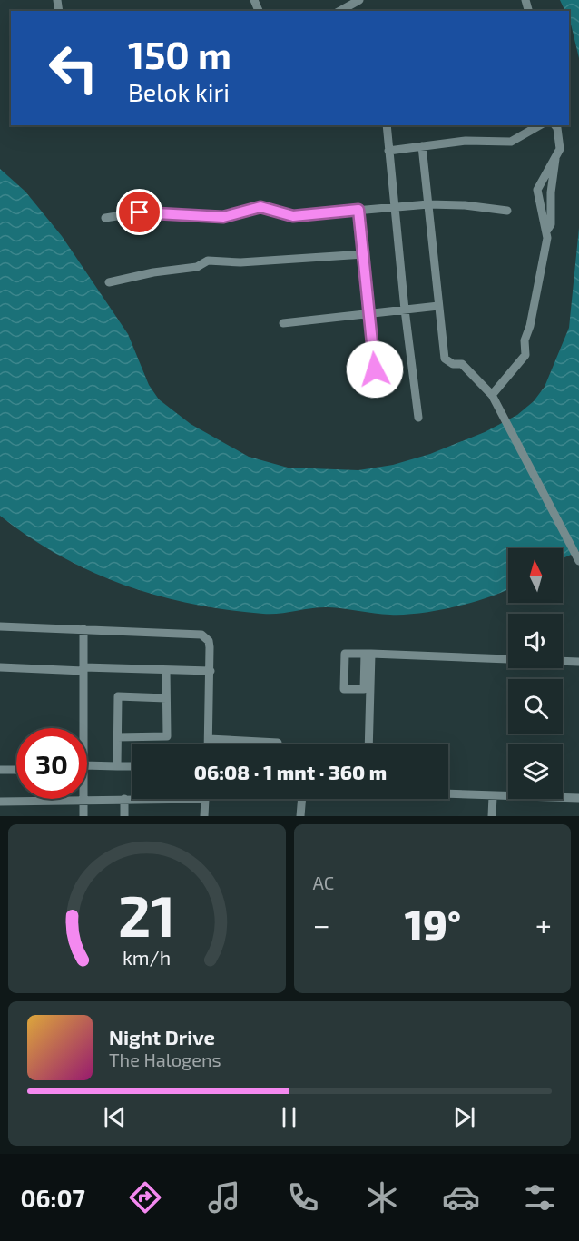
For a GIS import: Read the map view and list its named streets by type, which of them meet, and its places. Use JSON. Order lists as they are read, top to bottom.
{
  "north": "top",
  "page": {
    "turn": ["150 m", "Belok kiri"],
    "limit": "30",
    "trip": "06:08 · 1 mnt · 360 m",
    "tile": "AC",
    "heat": ["−", "19°", "+"],
    "song": ["Night Drive", "The Halogens"],
    "tabs": "06:07",
    "gauge": ["21", "km/h"]
  }
}
